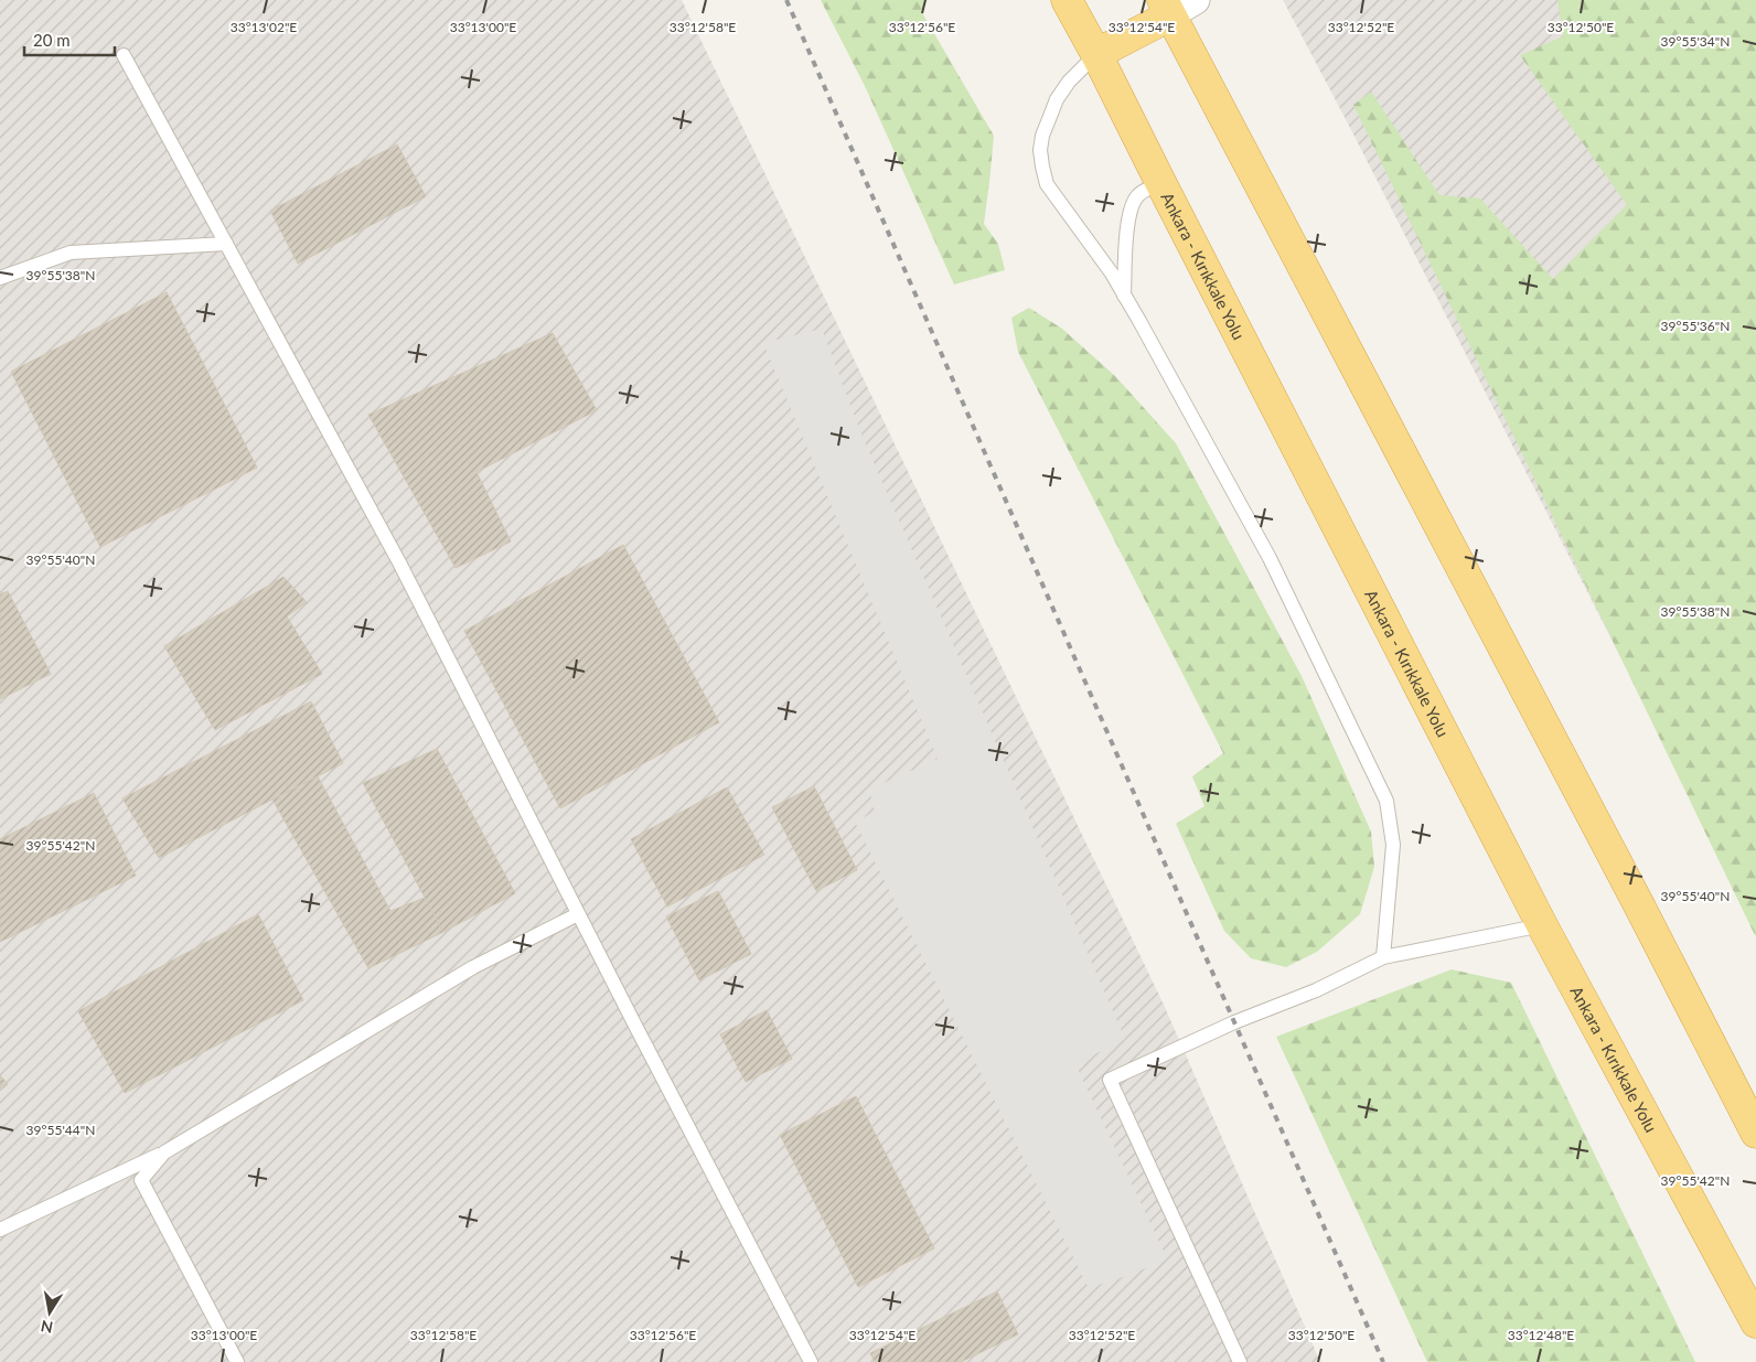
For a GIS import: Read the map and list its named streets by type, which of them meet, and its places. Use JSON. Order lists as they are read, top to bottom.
{
  "streets": {
    "highway": ["Ankara - Kırıkkale Yolu"]
  },
  "scale_bar": "20 m",
  "north": "bottom",
  "coordinates": [
    "33°13'02\"E",
    "33°13'00\"E",
    "33°12'58\"E",
    "33°12'56\"E",
    "33°12'54\"E",
    "33°12'52\"E",
    "33°12'50\"E",
    "39°55'34\"N",
    "39°55'38\"N",
    "39°55'36\"N",
    "39°55'40\"N",
    "39°55'42\"N",
    "39°55'44\"N",
    "33°12'48\"E"
  ]
}
